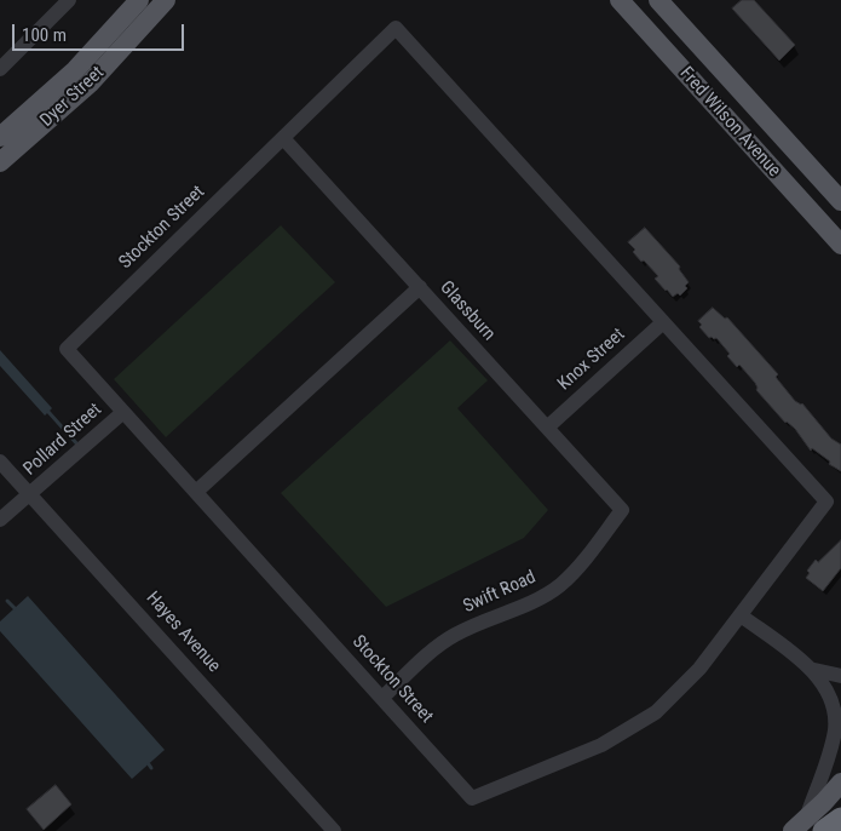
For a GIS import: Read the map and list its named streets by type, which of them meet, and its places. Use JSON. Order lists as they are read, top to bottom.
{
  "streets": {
    "main road": ["Dyer Street", "Fred Wilson Avenue"],
    "street": [
      "Stockton Street",
      "Glassburn",
      "Knox Street",
      "Pollard Street",
      "Swift Road",
      "Hayes Avenue"
    ]
  },
  "crossings": [
    ["Stockton Street", "Glassburn"],
    ["Stockton Street", "Knox Street"],
    ["Stockton Street", "Pollard Street"],
    ["Stockton Street", "Swift Road"],
    ["Glassburn", "Knox Street"],
    ["Glassburn", "Swift Road"],
    ["Pollard Street", "Hayes Avenue"]
  ],
  "scale_bar": "100 m"
}
